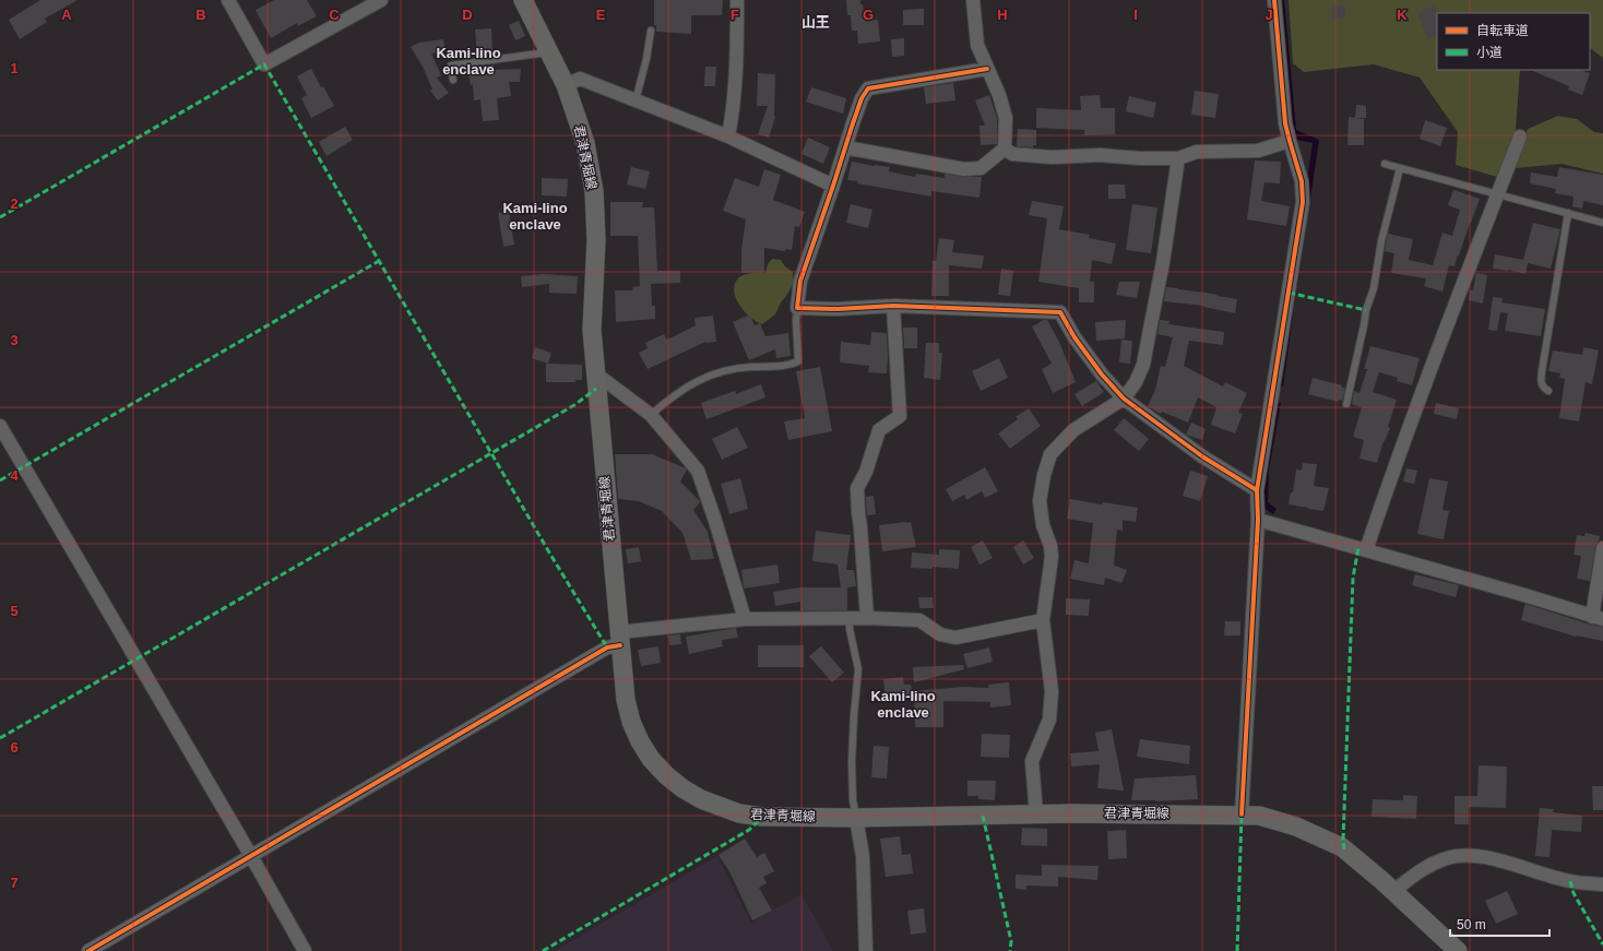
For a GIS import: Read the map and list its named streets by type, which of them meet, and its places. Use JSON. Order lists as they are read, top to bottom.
{
  "streets": {
    "main road": ["君津青堀線"]
  },
  "districts": [
    "山王",
    "Kami-Iino enclave",
    "Kami-Iino enclave",
    "Kami-Iino enclave"
  ],
  "legend": ["自転車道", "小道"],
  "scale_bar": "50 m",
  "grid": {
    "columns": [
      "A",
      "B",
      "C",
      "D",
      "E",
      "F",
      "G",
      "H",
      "I",
      "J",
      "K"
    ],
    "rows": [
      "1",
      "2",
      "3",
      "4",
      "5",
      "6",
      "7"
    ]
  }
}
